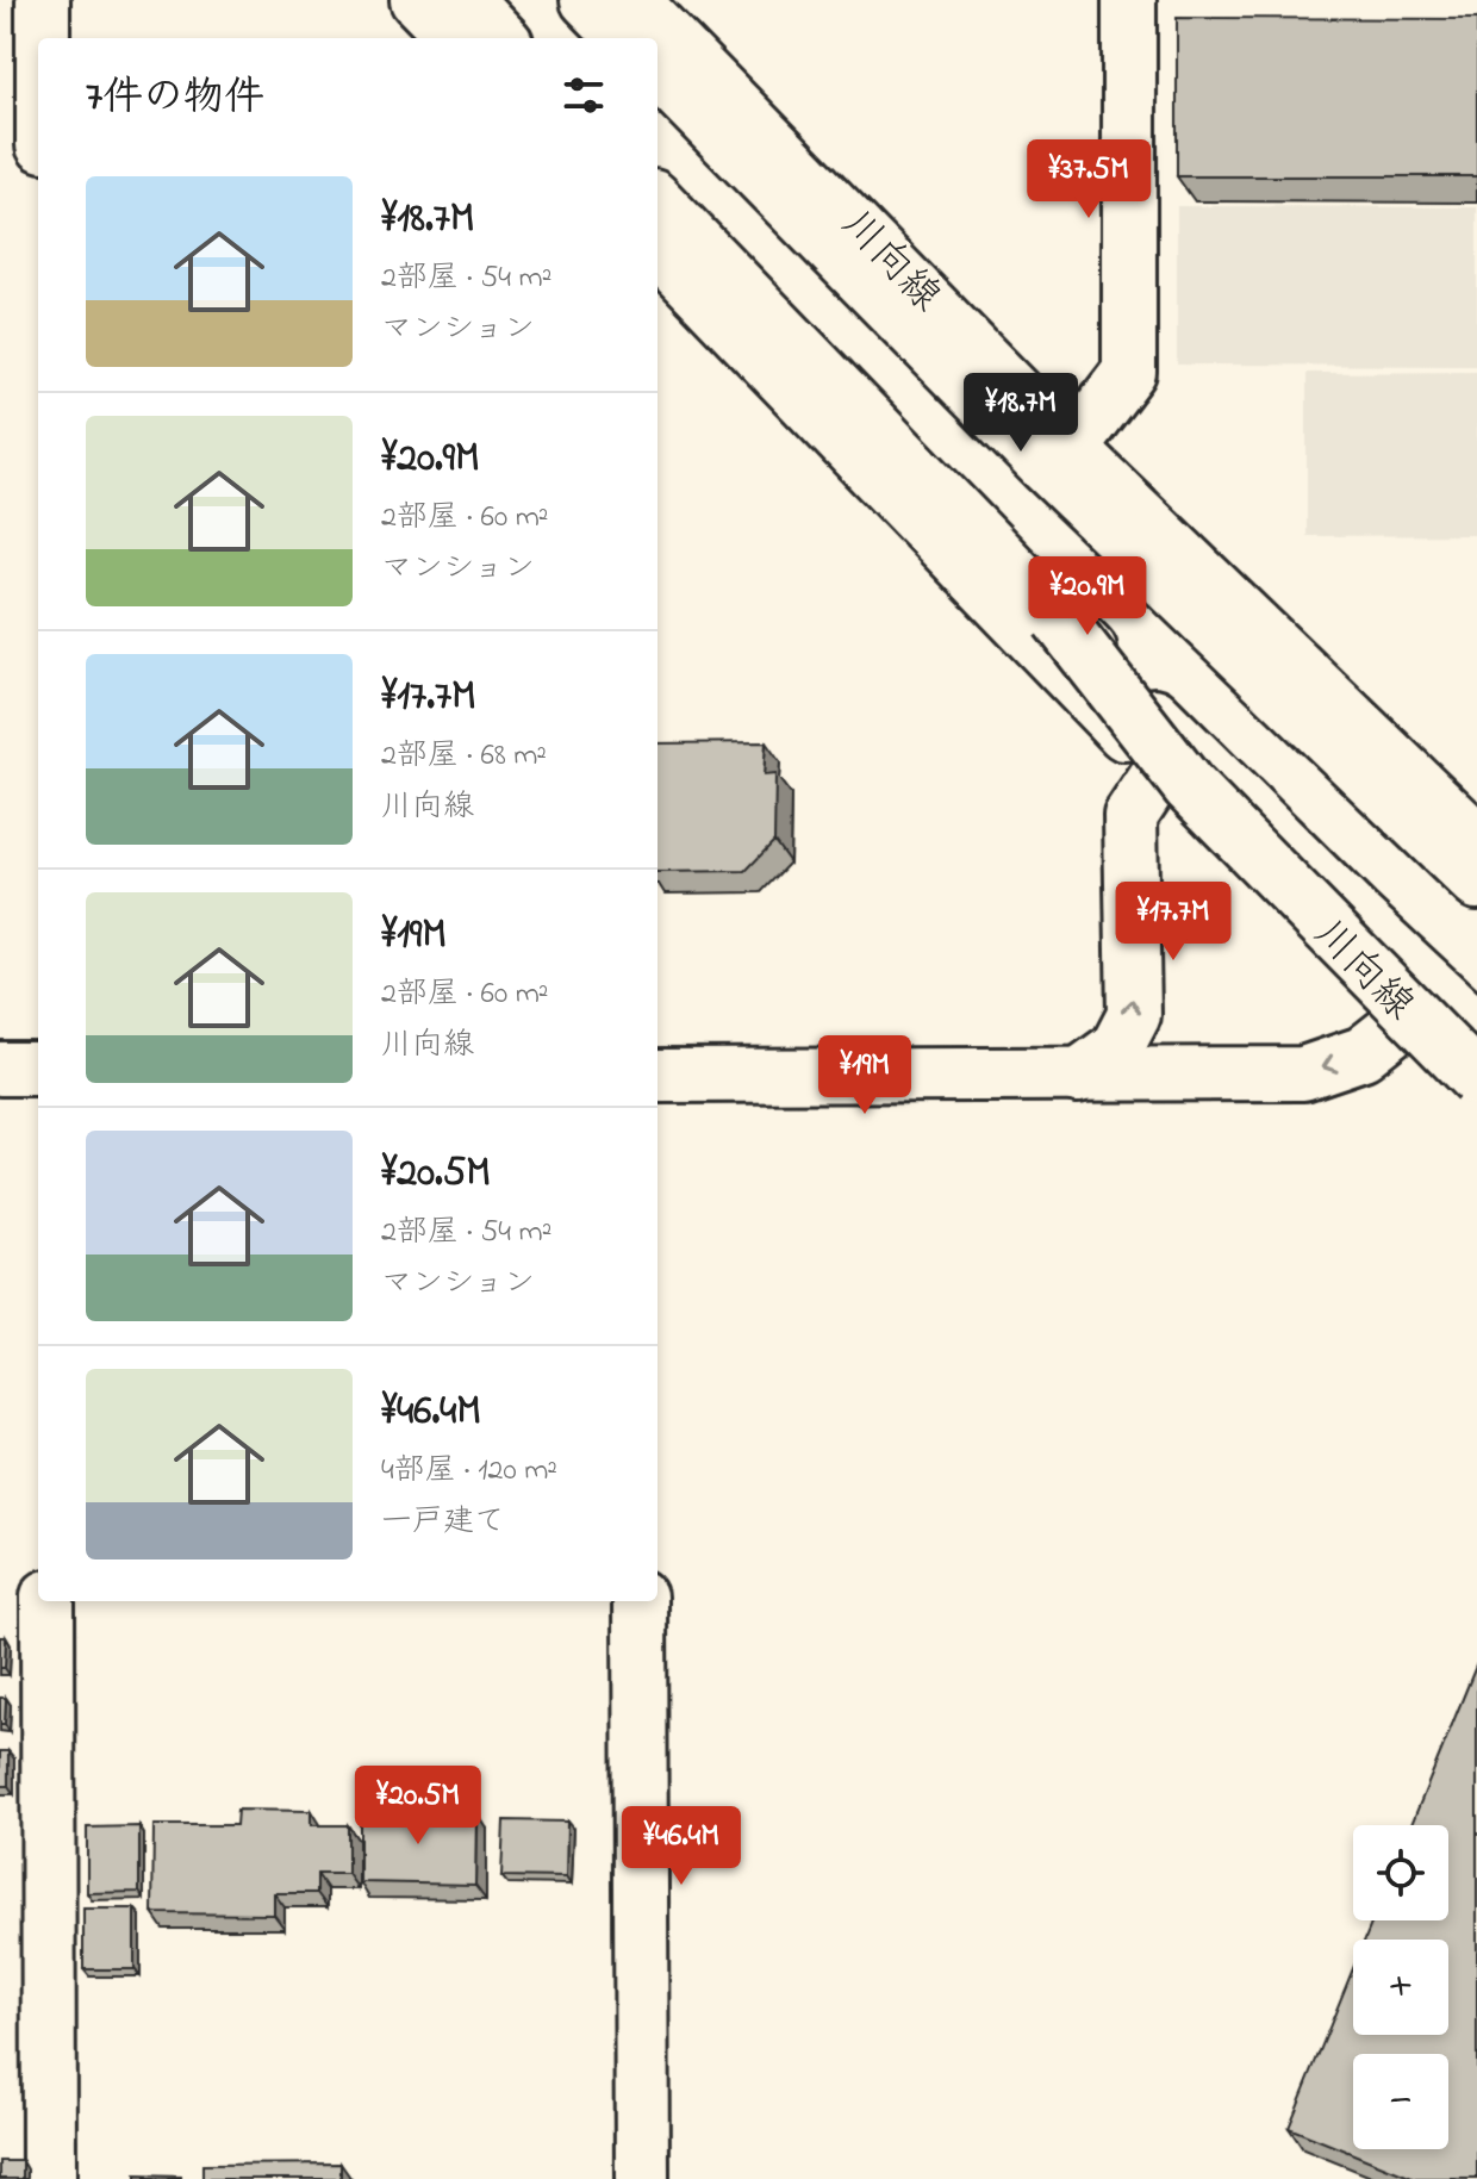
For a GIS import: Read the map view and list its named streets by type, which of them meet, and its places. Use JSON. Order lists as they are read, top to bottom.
{
  "streets": {
    "main road": ["川向線"]
  },
  "page": {
    "heading": "7件の物件",
    "price": [
      "¥37.5M",
      "¥18.7M",
      "¥20.9M",
      "¥17.7M",
      "¥19M",
      "¥20.5M",
      "¥46.4M"
    ],
    "list": [
      {
        "name": "¥18.7M",
        "note": "2部屋 · 54 m² · マンション"
      },
      {
        "name": "¥20.9M",
        "note": "2部屋 · 60 m² · マンション"
      },
      {
        "name": "¥17.7M",
        "note": "2部屋 · 68 m² · 川向線"
      },
      {
        "name": "¥19M",
        "note": "2部屋 · 60 m² · 川向線"
      },
      {
        "name": "¥20.5M",
        "note": "2部屋 · 54 m² · マンション"
      },
      {
        "name": "¥46.4M",
        "note": "4部屋 · 120 m² · 一戸建て"
      }
    ],
    "map_buttons": ["+", "−"]
  }
}
